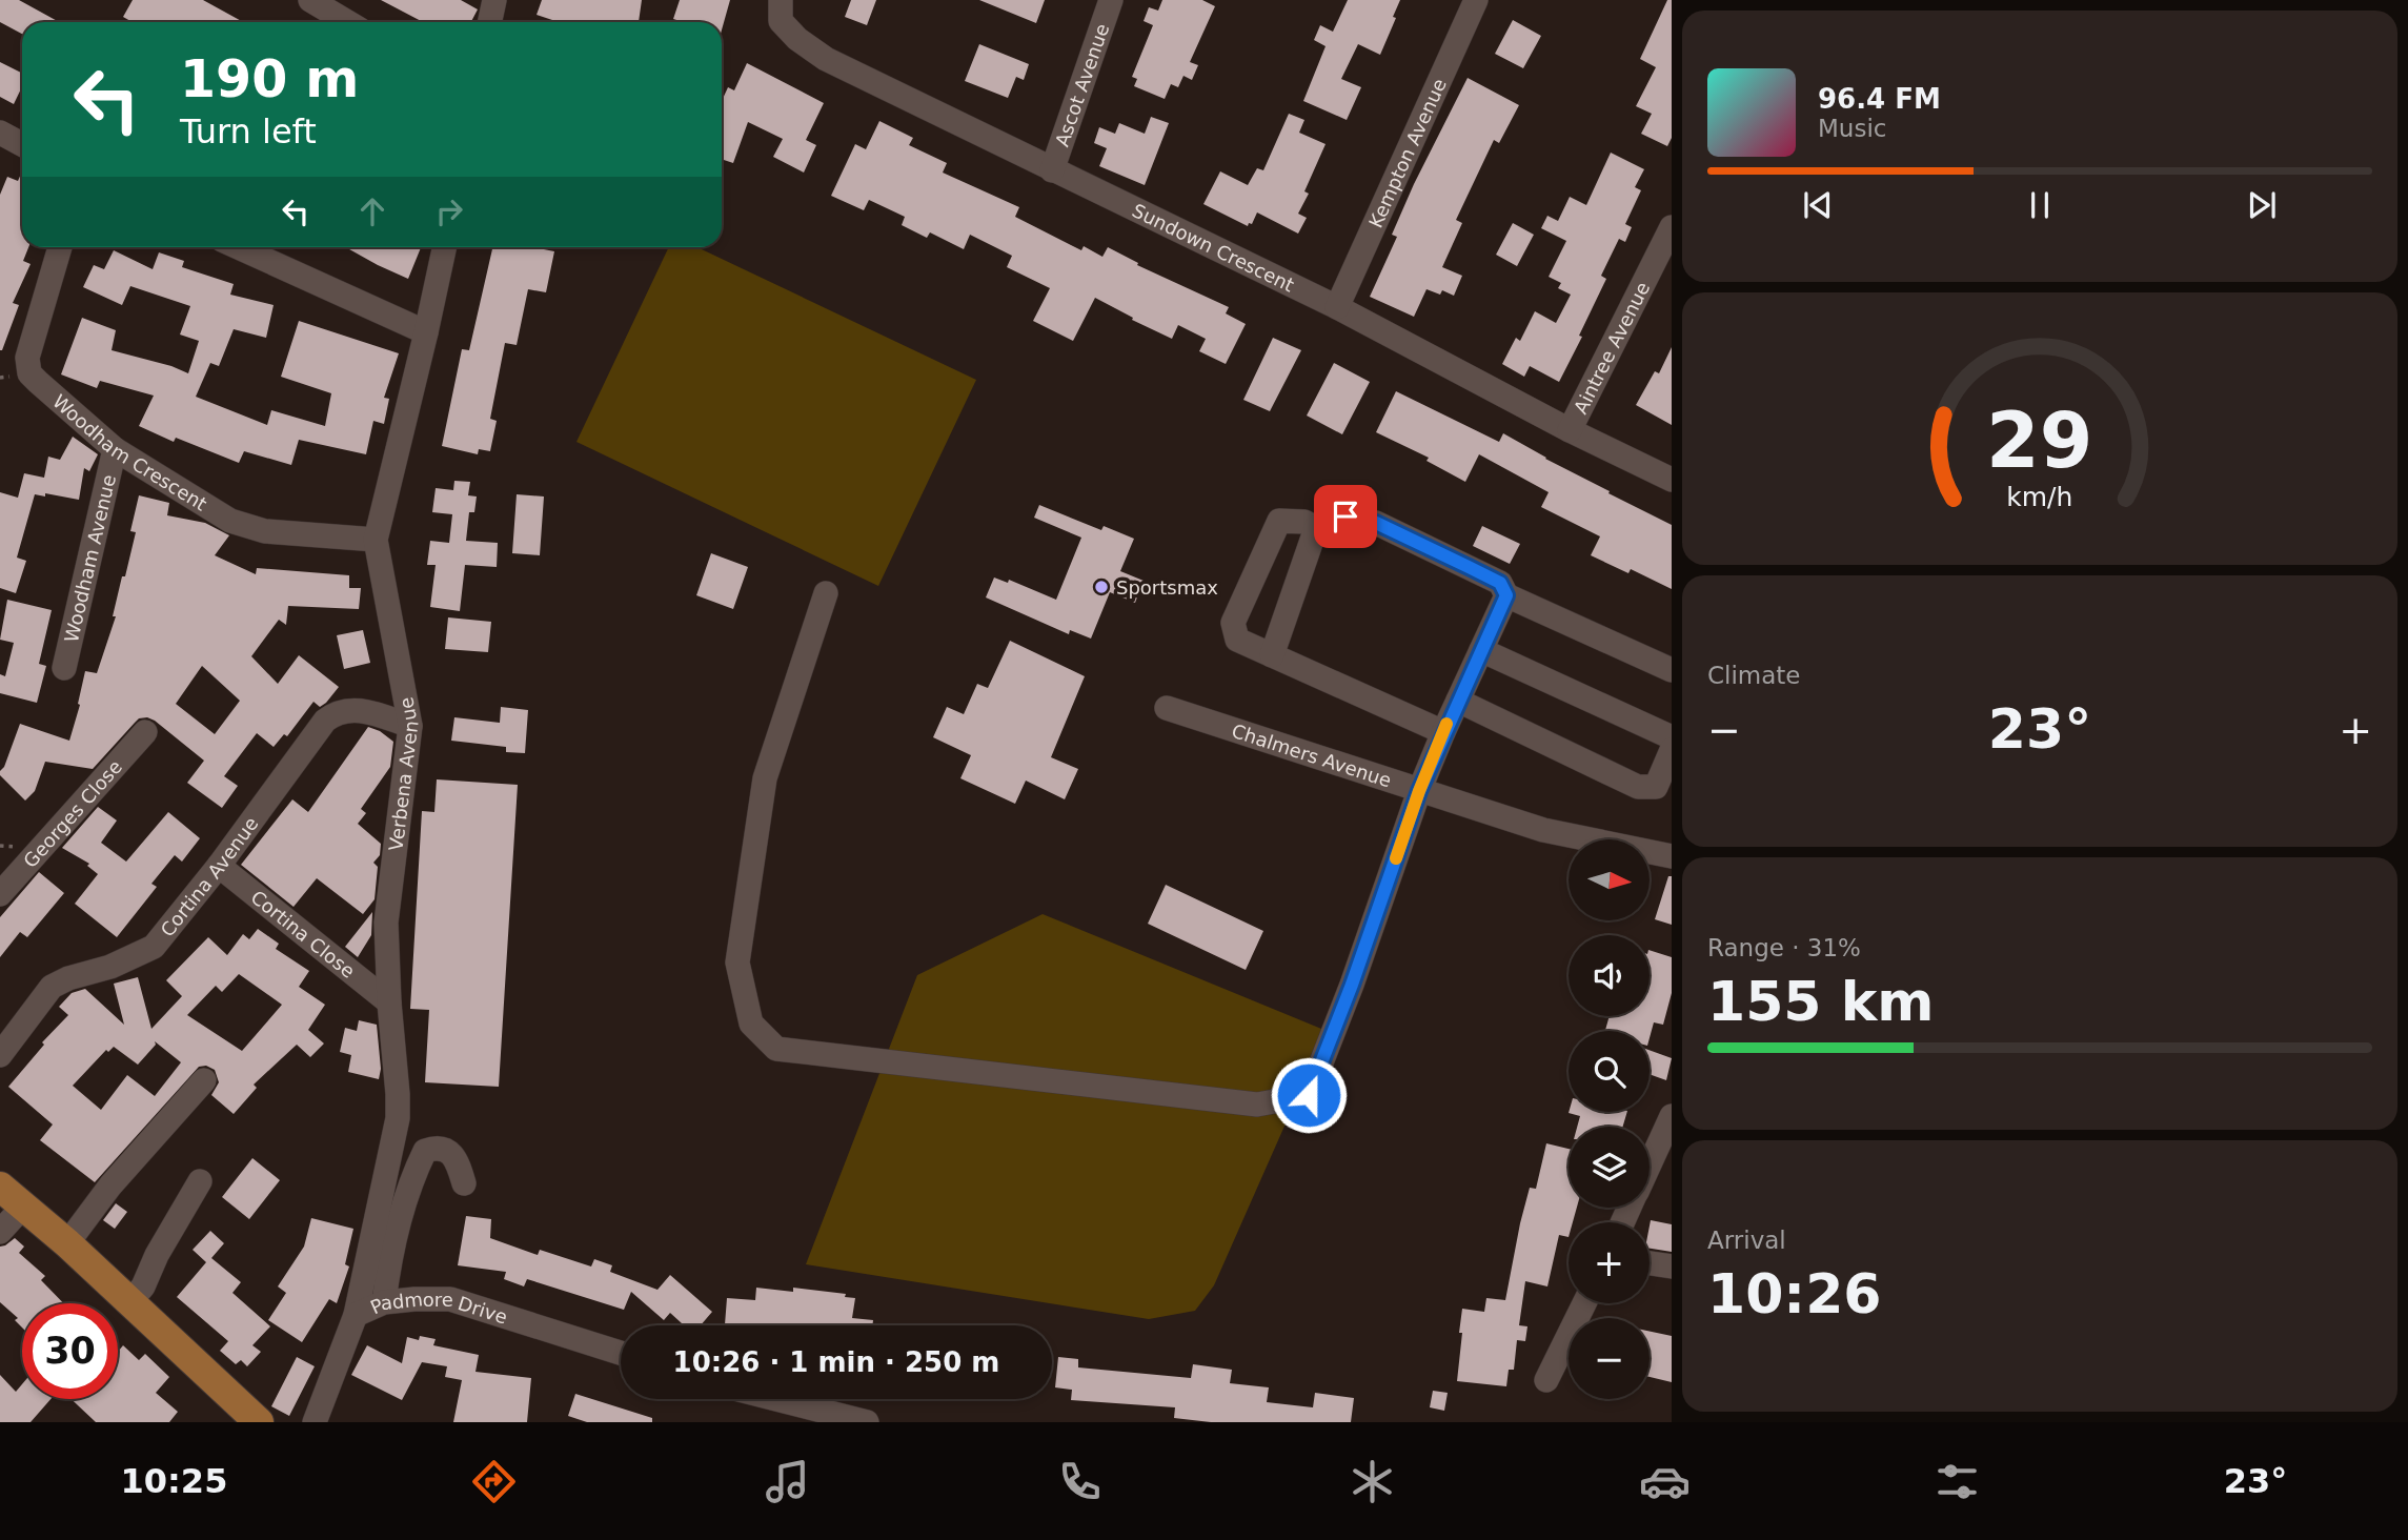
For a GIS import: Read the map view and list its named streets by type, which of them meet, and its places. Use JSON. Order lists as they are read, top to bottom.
{
  "streets": {
    "street": [
      "Ascot Avenue",
      "Kempton Avenue",
      "Sundown Crescent",
      "Aintree Avenue",
      "Woodham Crescent",
      "Woodham Avenue",
      "Chalmers Avenue",
      "Verbena Avenue",
      "Georges Close",
      "Cortina Avenue",
      "Cortina Close",
      "Padmore Drive"
    ]
  },
  "crossings": [
    ["Ascot Avenue", "Sundown Crescent"],
    ["Kempton Avenue", "Sundown Crescent"],
    ["Sundown Crescent", "Aintree Avenue"],
    ["Woodham Crescent", "Woodham Avenue"],
    ["Woodham Crescent", "Verbena Avenue"],
    ["Verbena Avenue", "Cortina Avenue"],
    ["Verbena Avenue", "Cortina Close"],
    ["Verbena Avenue", "Padmore Drive"],
    ["Cortina Avenue", "Cortina Close"]
  ],
  "places": ["Sportsmax"],
  "north": "right",
  "page": {
    "turn": ["190 m", "Turn left"],
    "song": ["96.4 FM", "Music"],
    "tile": [
      "Climate",
      ["Range · 31%", "155 km"],
      ["Arrival", "10:26"]
    ],
    "heat": ["−", "23°", "+"],
    "map_buttons": ["+", "−"],
    "limit": "30",
    "trip": "10:26 · 1 min · 250 m",
    "tabs": ["10:25", "23°"],
    "gauge": ["29", "km/h"]
  }
}
